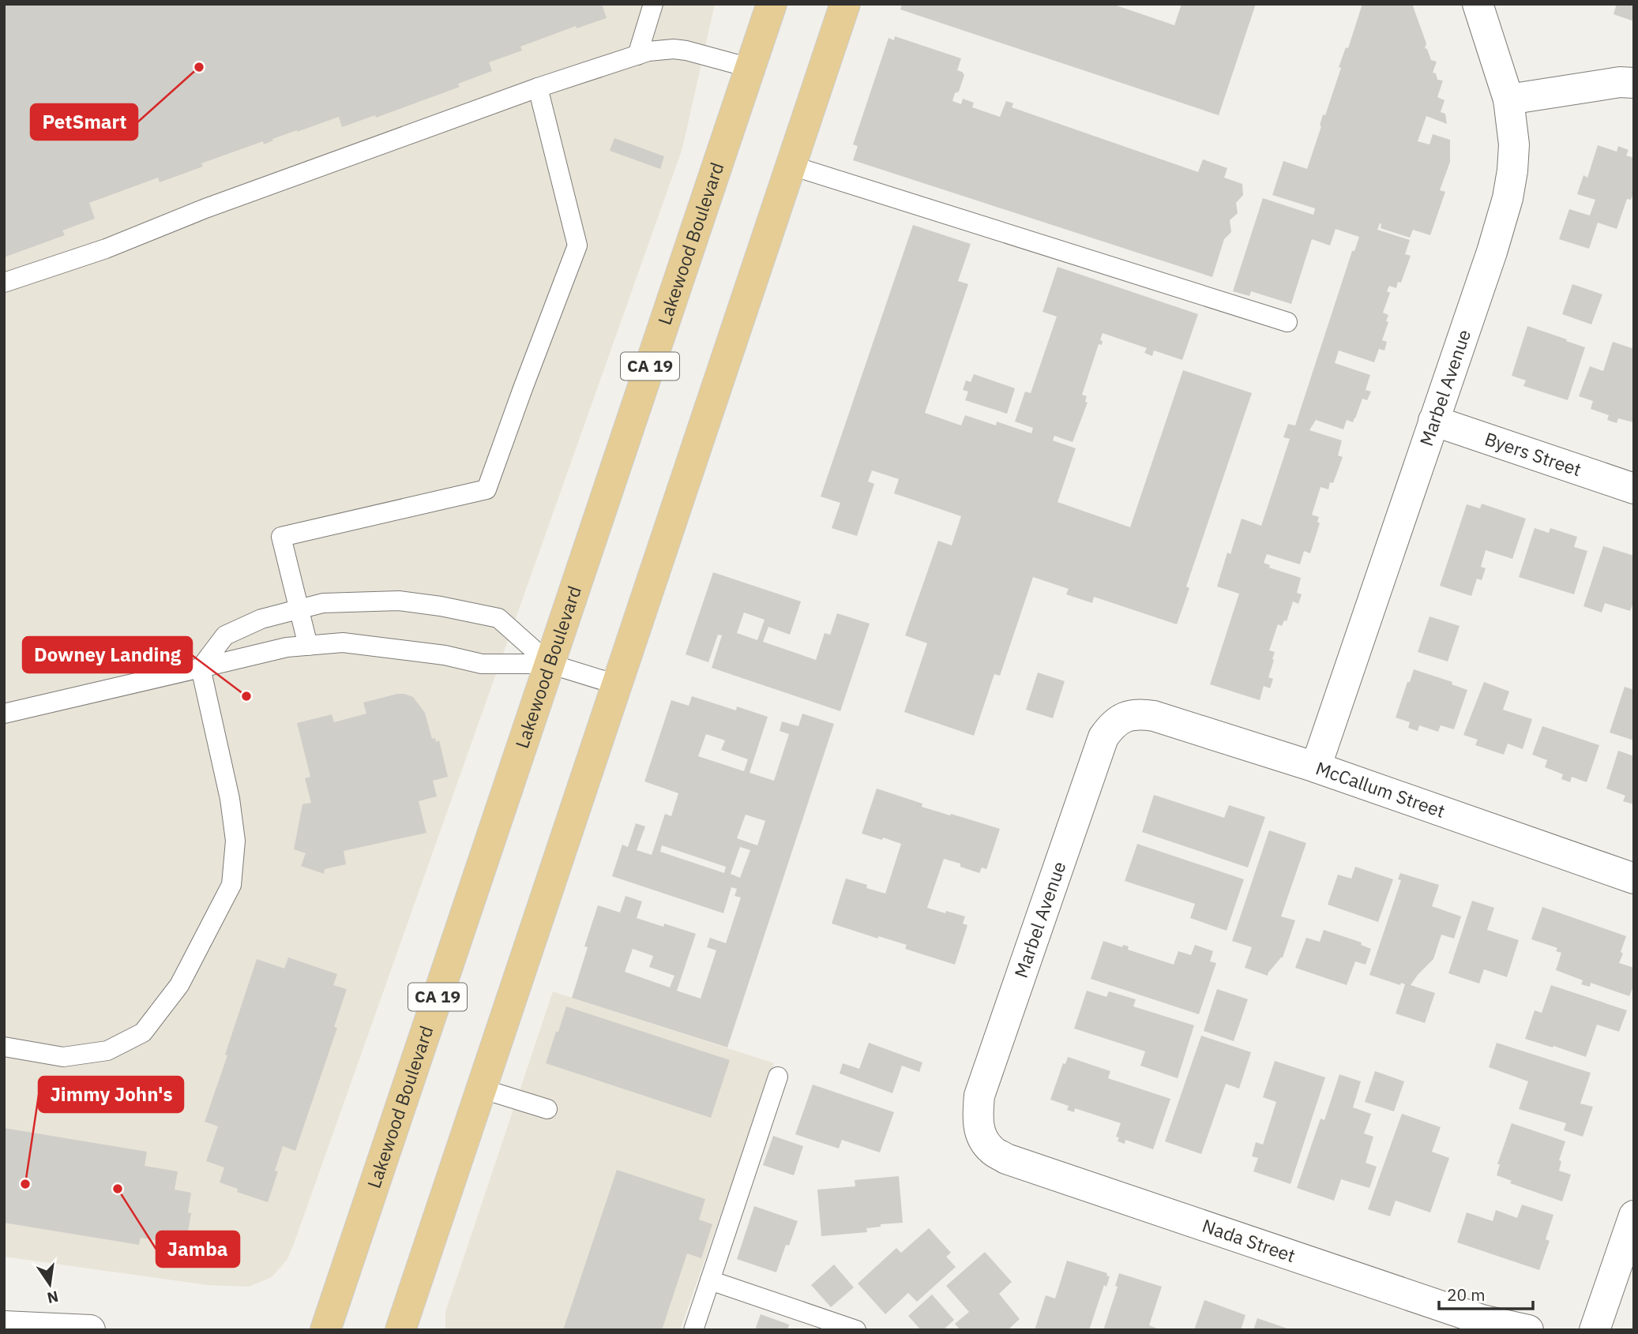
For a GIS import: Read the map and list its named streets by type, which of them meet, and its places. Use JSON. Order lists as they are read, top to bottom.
{
  "streets": {
    "main road": ["Lakewood Boulevard", "CA 19"],
    "street": [
      "Marbel Avenue",
      "Byers Street",
      "McCallum Street",
      "Nada Street"
    ]
  },
  "crossings": [
    ["Marbel Avenue", "Byers Street"],
    ["Marbel Avenue", "McCallum Street"],
    ["Marbel Avenue", "Nada Street"]
  ],
  "places": [
    "PetSmart",
    "Downey Landing",
    "Jimmy John's",
    "Jamba"
  ],
  "scale_bar": "20 m",
  "north": "bottom"
}
